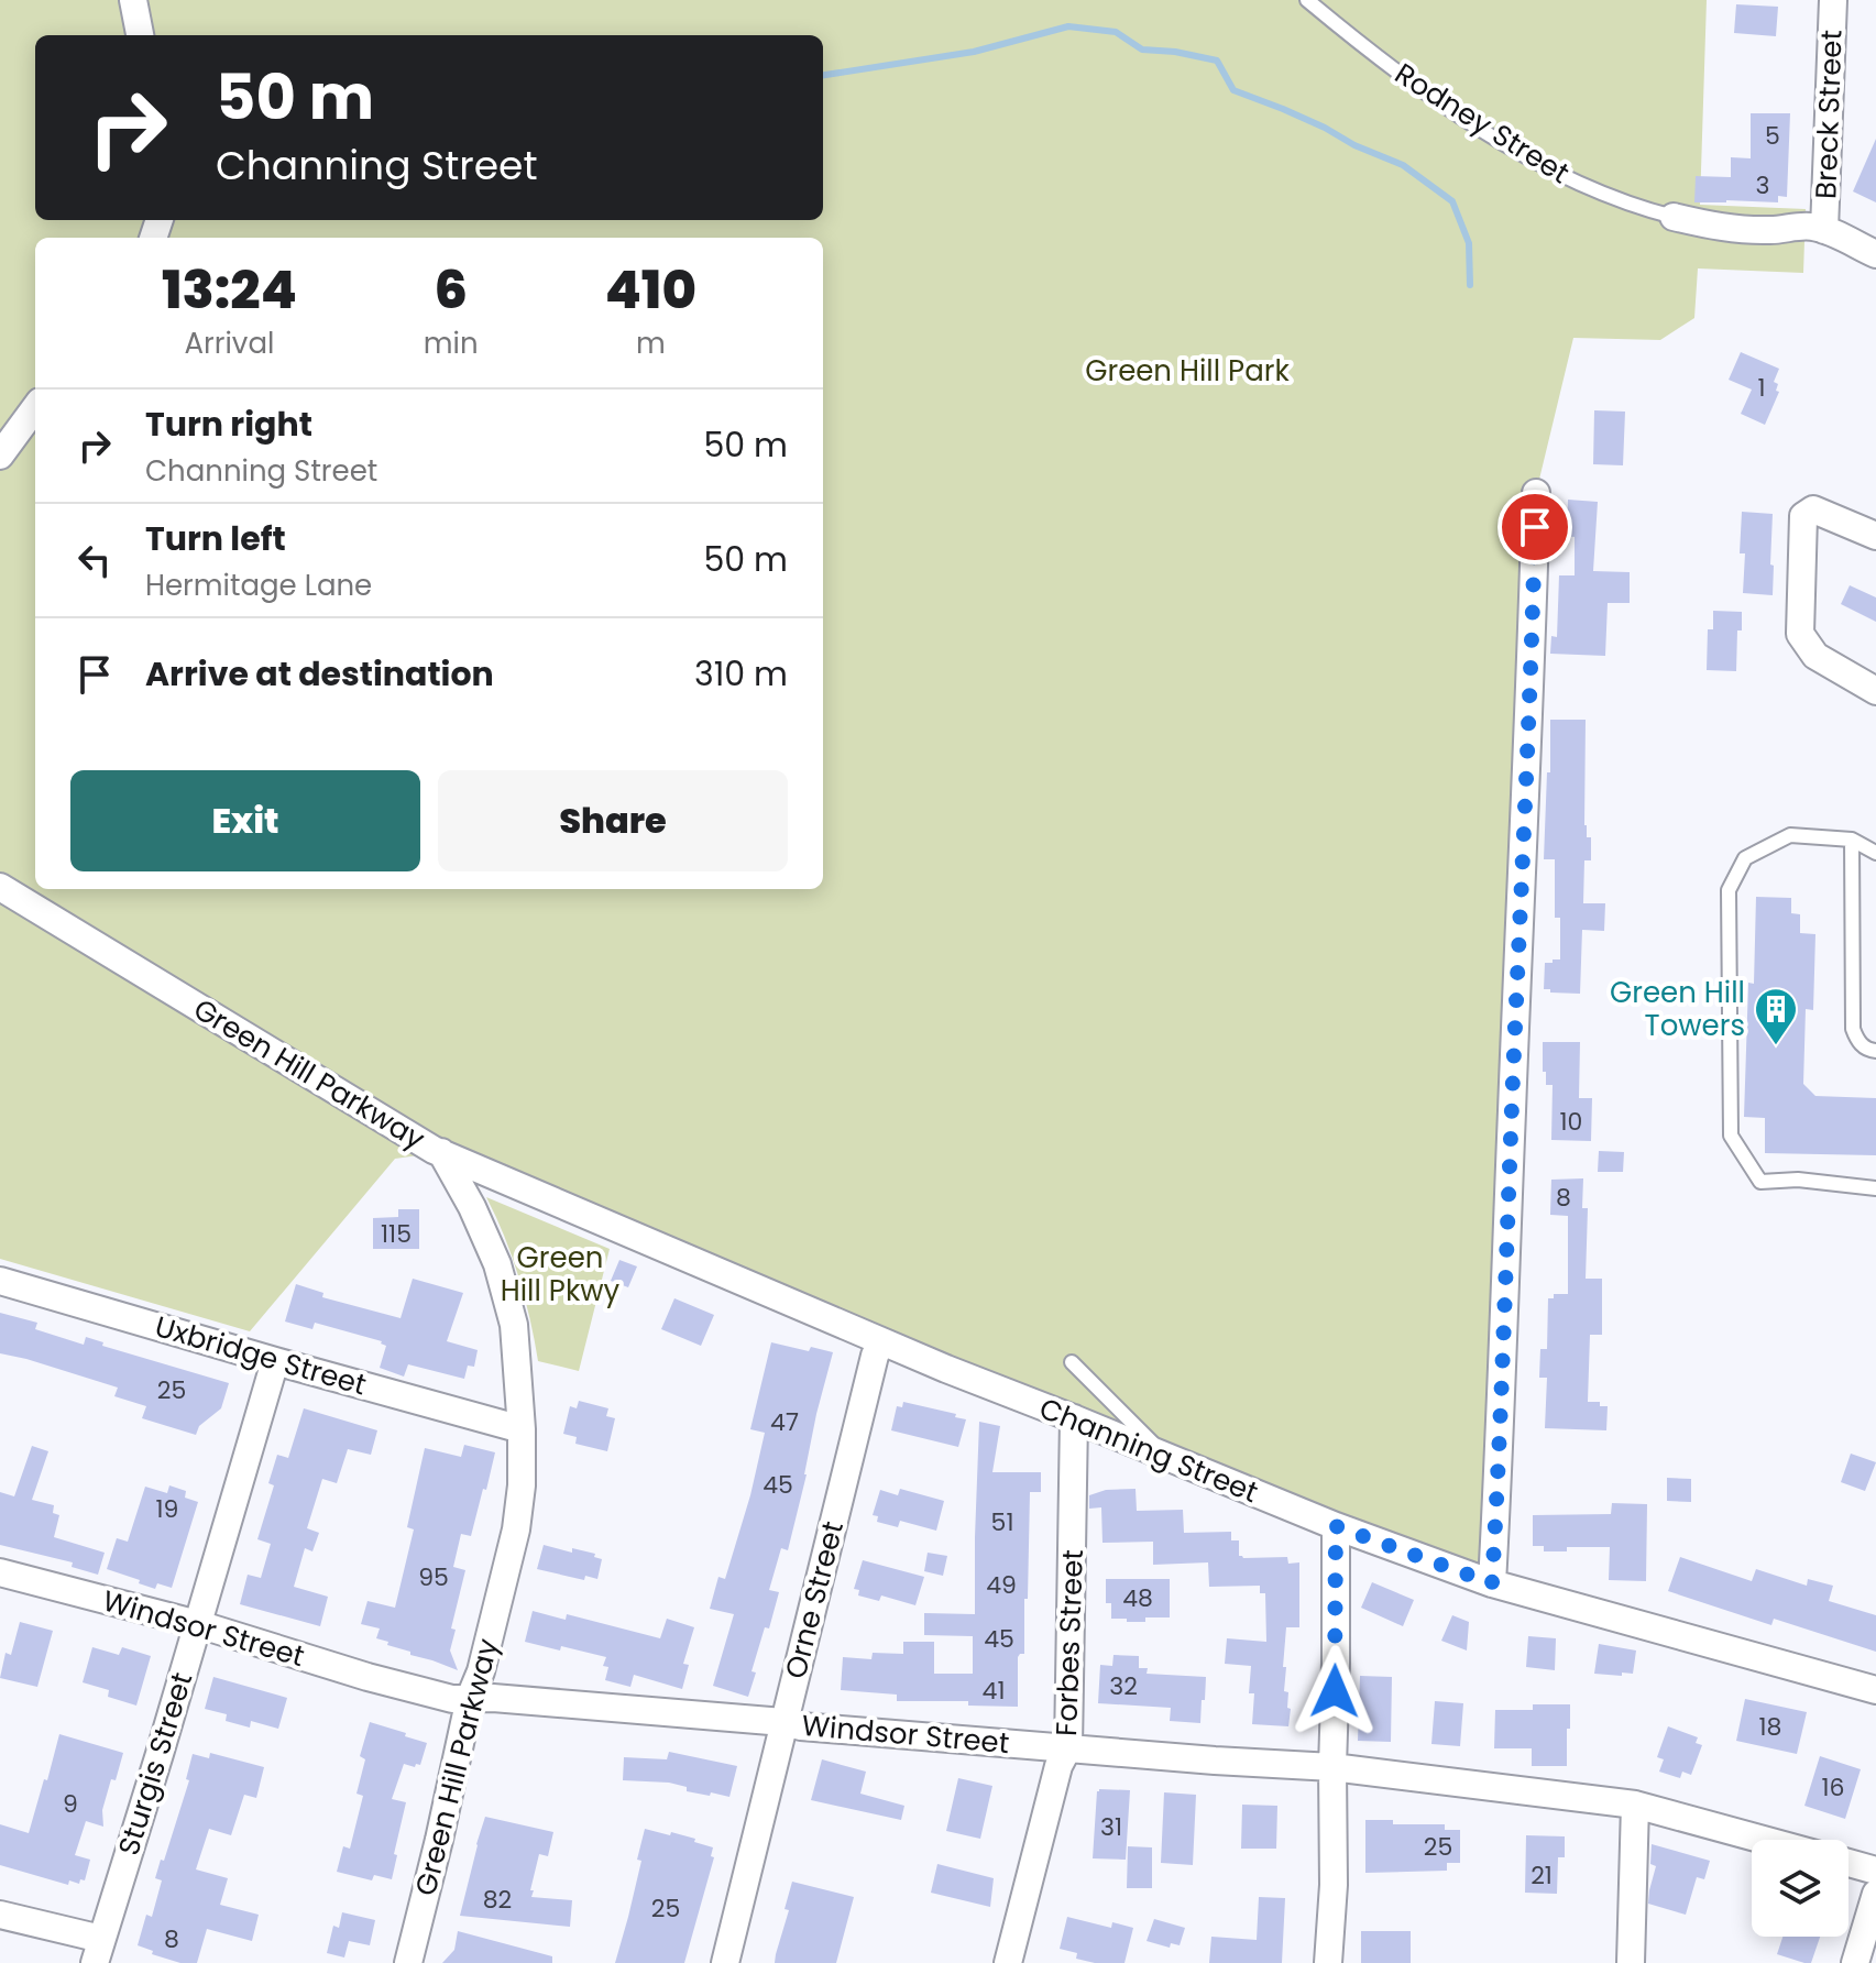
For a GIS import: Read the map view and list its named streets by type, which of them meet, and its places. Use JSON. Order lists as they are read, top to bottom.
{
  "streets": {
    "street": [
      "Breck Street",
      "Rodney Street",
      "Green Hill Parkway",
      "Uxbridge Street",
      "Channing Street",
      "Orne Street",
      "Windsor Street",
      "Forbes Street",
      "Sturgis Street"
    ]
  },
  "crossings": [
    ["Breck Street", "Rodney Street"],
    ["Green Hill Parkway", "Uxbridge Street"],
    ["Green Hill Parkway", "Channing Street"],
    ["Green Hill Parkway", "Windsor Street"],
    ["Uxbridge Street", "Sturgis Street"],
    ["Channing Street", "Orne Street"],
    ["Channing Street", "Forbes Street"],
    ["Orne Street", "Windsor Street"],
    ["Windsor Street", "Forbes Street"],
    ["Windsor Street", "Sturgis Street"]
  ],
  "parks": ["Green Hill Park", "Green Hill Pkwy"],
  "places": {
    "building": ["Green Hill Towers"]
  },
  "house_numbers": [
    "5",
    "3",
    "1",
    "10",
    "8",
    "115",
    "25",
    "47",
    "45",
    "19",
    "51",
    "95",
    "49",
    "48",
    "45",
    "32",
    "41",
    "18",
    "16",
    "9",
    "31",
    "25",
    "21",
    "82",
    "25",
    "8"
  ],
  "page": {
    "turn": ["50 m", "Channing Street"],
    "eta": [
      "13:24",
      "Arrival",
      "6",
      "min",
      "410",
      "m"
    ],
    "list": [
      {
        "name": "Turn right",
        "note": "Channing Street",
        "value": "50 m"
      },
      {
        "name": "Turn left",
        "note": "Hermitage Lane",
        "value": "50 m"
      },
      {
        "name": "Arrive at destination",
        "value": "310 m"
      }
    ],
    "buttons": ["Exit", "Share"]
  }
}
